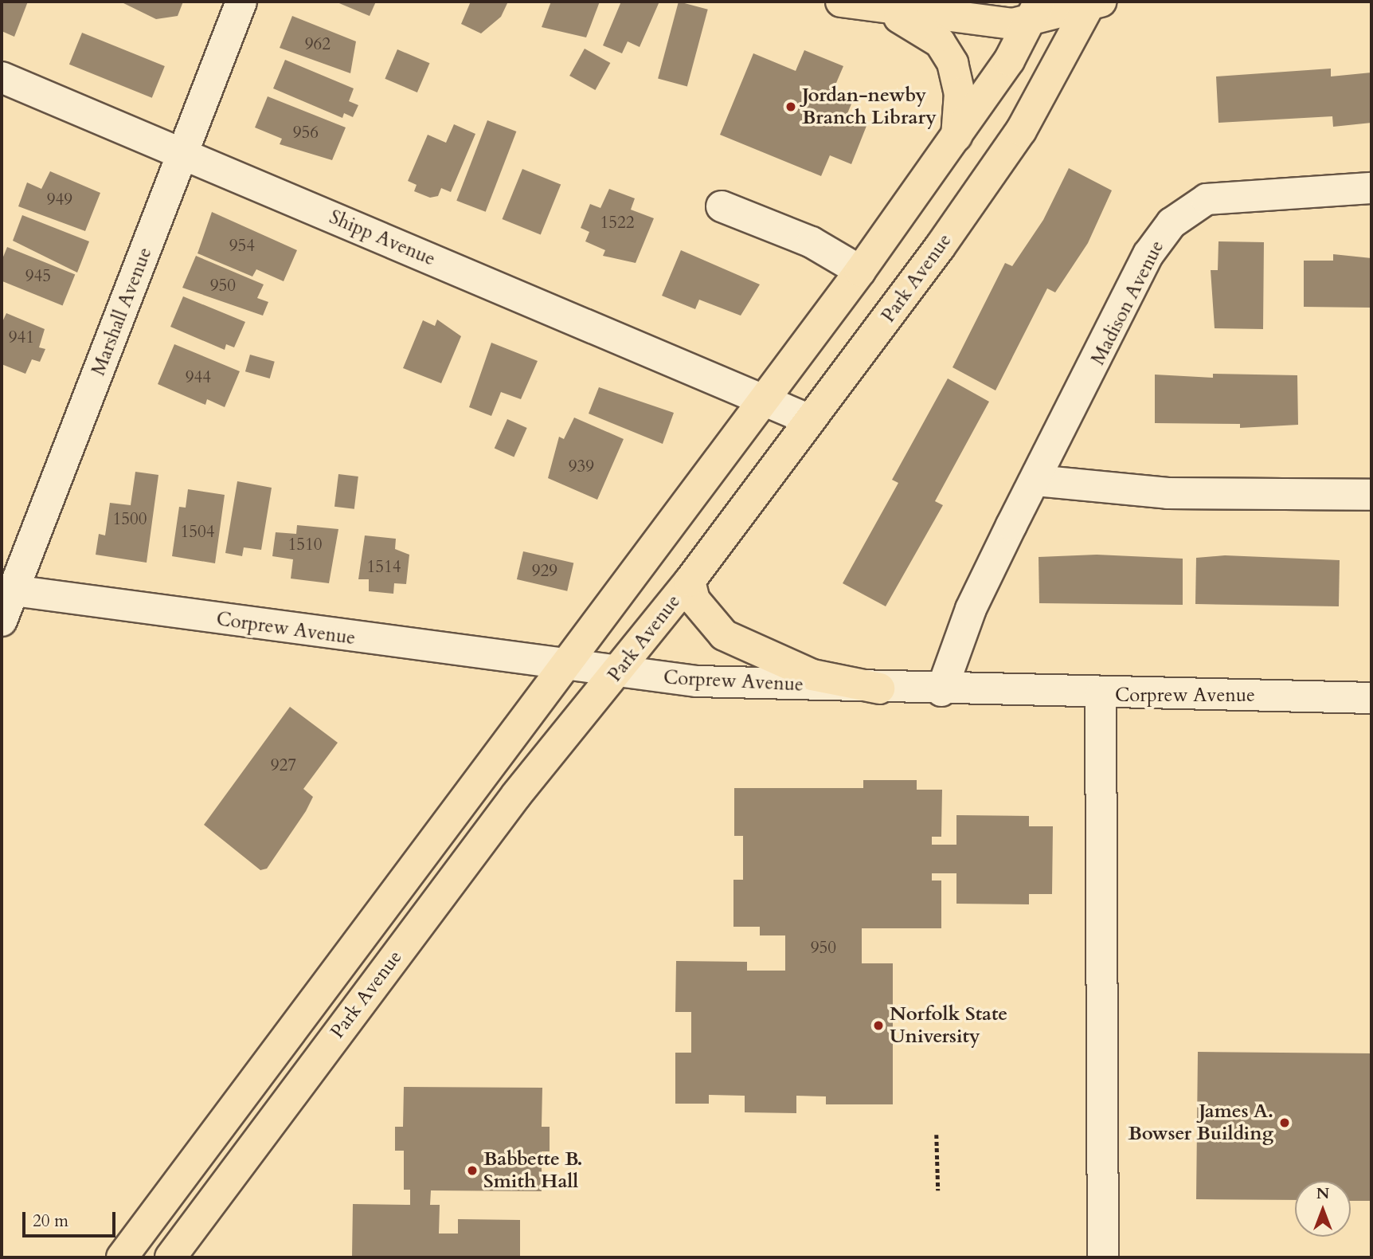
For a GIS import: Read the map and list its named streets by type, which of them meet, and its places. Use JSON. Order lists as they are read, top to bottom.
{
  "streets": {
    "main road": ["Park Avenue"],
    "street": [
      "Shipp Avenue",
      "Madison Avenue",
      "Marshall Avenue",
      "Corprew Avenue"
    ]
  },
  "crossings": [
    ["Shipp Avenue", "Park Avenue"],
    ["Shipp Avenue", "Marshall Avenue"],
    ["Park Avenue", "Corprew Avenue"],
    ["Madison Avenue", "Corprew Avenue"],
    ["Marshall Avenue", "Corprew Avenue"]
  ],
  "places": [
    "Jordan-newby Branch Library",
    "Norfolk State University",
    "James A. Bowser Building",
    "Babbette B. Smith Hall"
  ],
  "house_numbers": [
    "962",
    "956",
    "949",
    "1522",
    "954",
    "945",
    "950",
    "941",
    "944",
    "939",
    "1500",
    "1504",
    "1510",
    "1514",
    "929",
    "927",
    "950"
  ],
  "scale_bar": "20 m",
  "north": "top"
}
